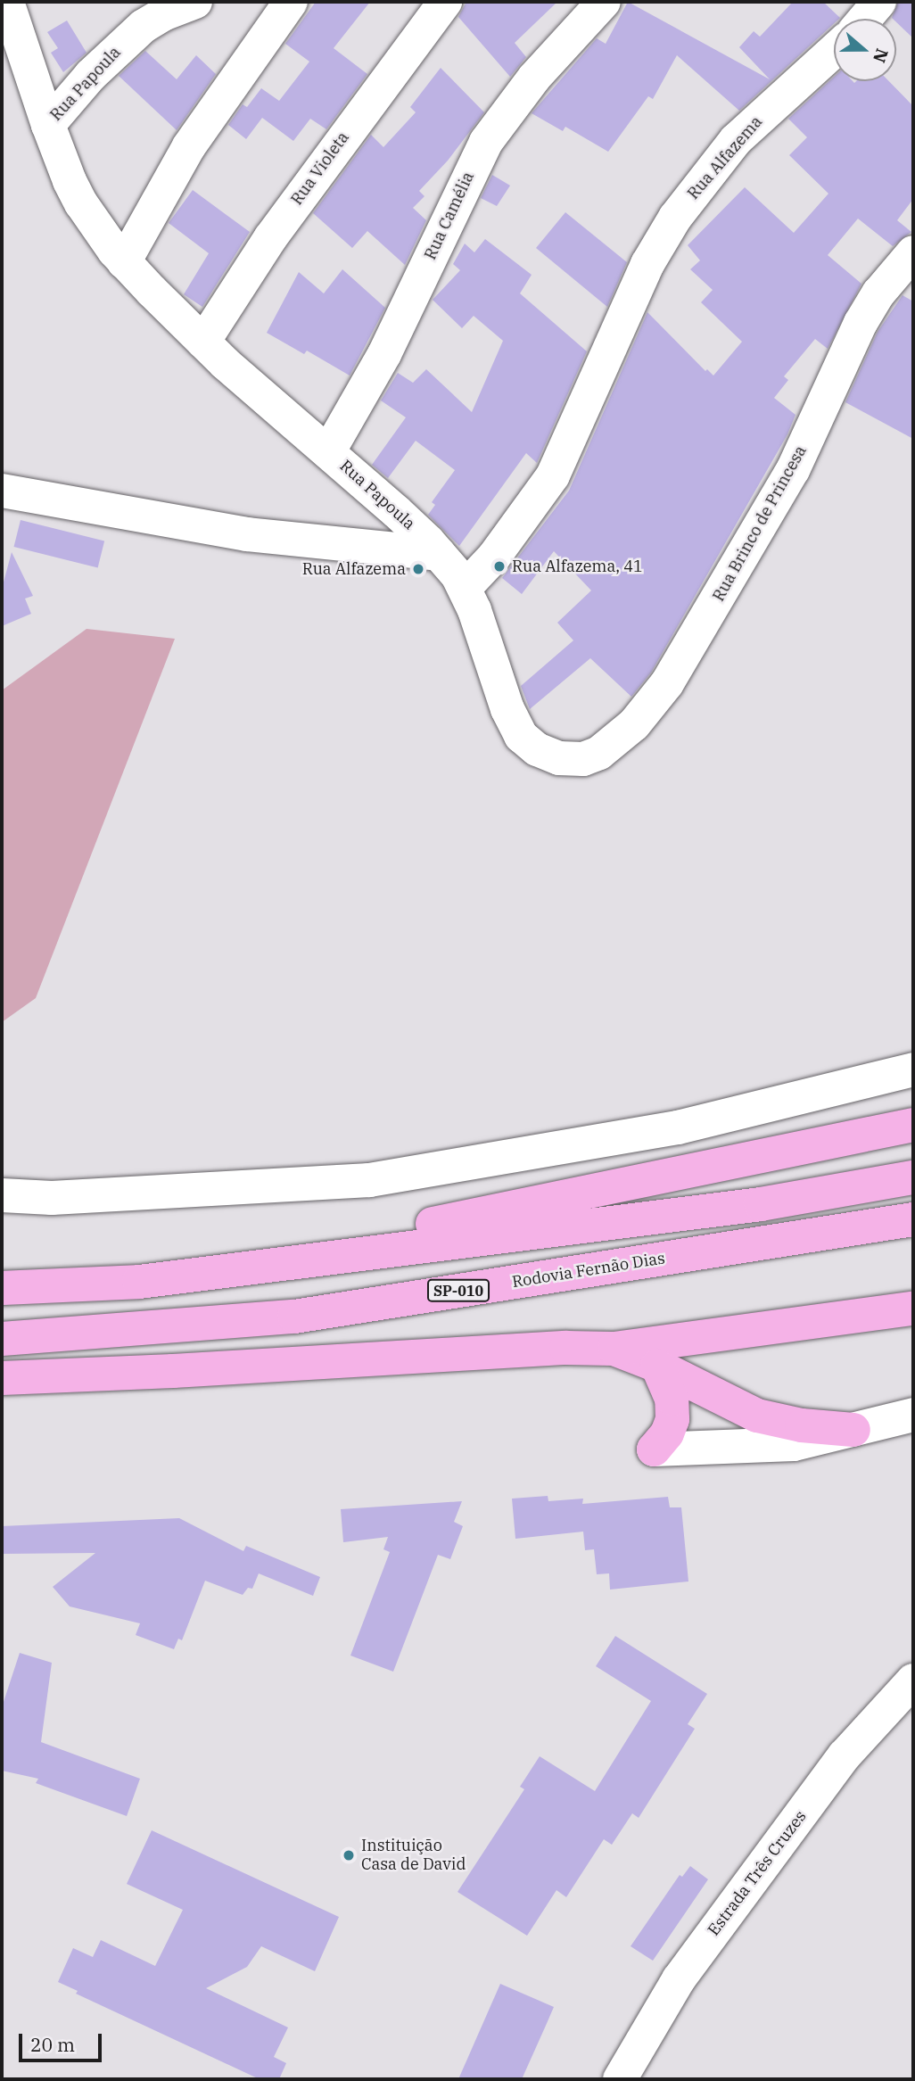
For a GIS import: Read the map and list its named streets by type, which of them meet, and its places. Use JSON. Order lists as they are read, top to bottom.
{
  "streets": {
    "highway": ["Rodovia Fernão Dias", "SP-010"],
    "street": [
      "Rua Papoula",
      "Rua Alfazema",
      "Rua Violeta",
      "Rua Camélia",
      "Rua Brinco de Princesa",
      "Estrada Três Cruzes"
    ]
  },
  "crossings": [
    ["Rua Papoula", "Rua Alfazema"],
    ["Rua Papoula", "Rua Violeta"],
    ["Rua Papoula", "Rua Camélia"],
    ["Rua Papoula", "Rua Brinco de Princesa"]
  ],
  "places": ["Rua Alfazema, 41", "Rua Alfazema", "Instituição Casa de David"],
  "scale_bar": "20 m",
  "north": "right"
}
